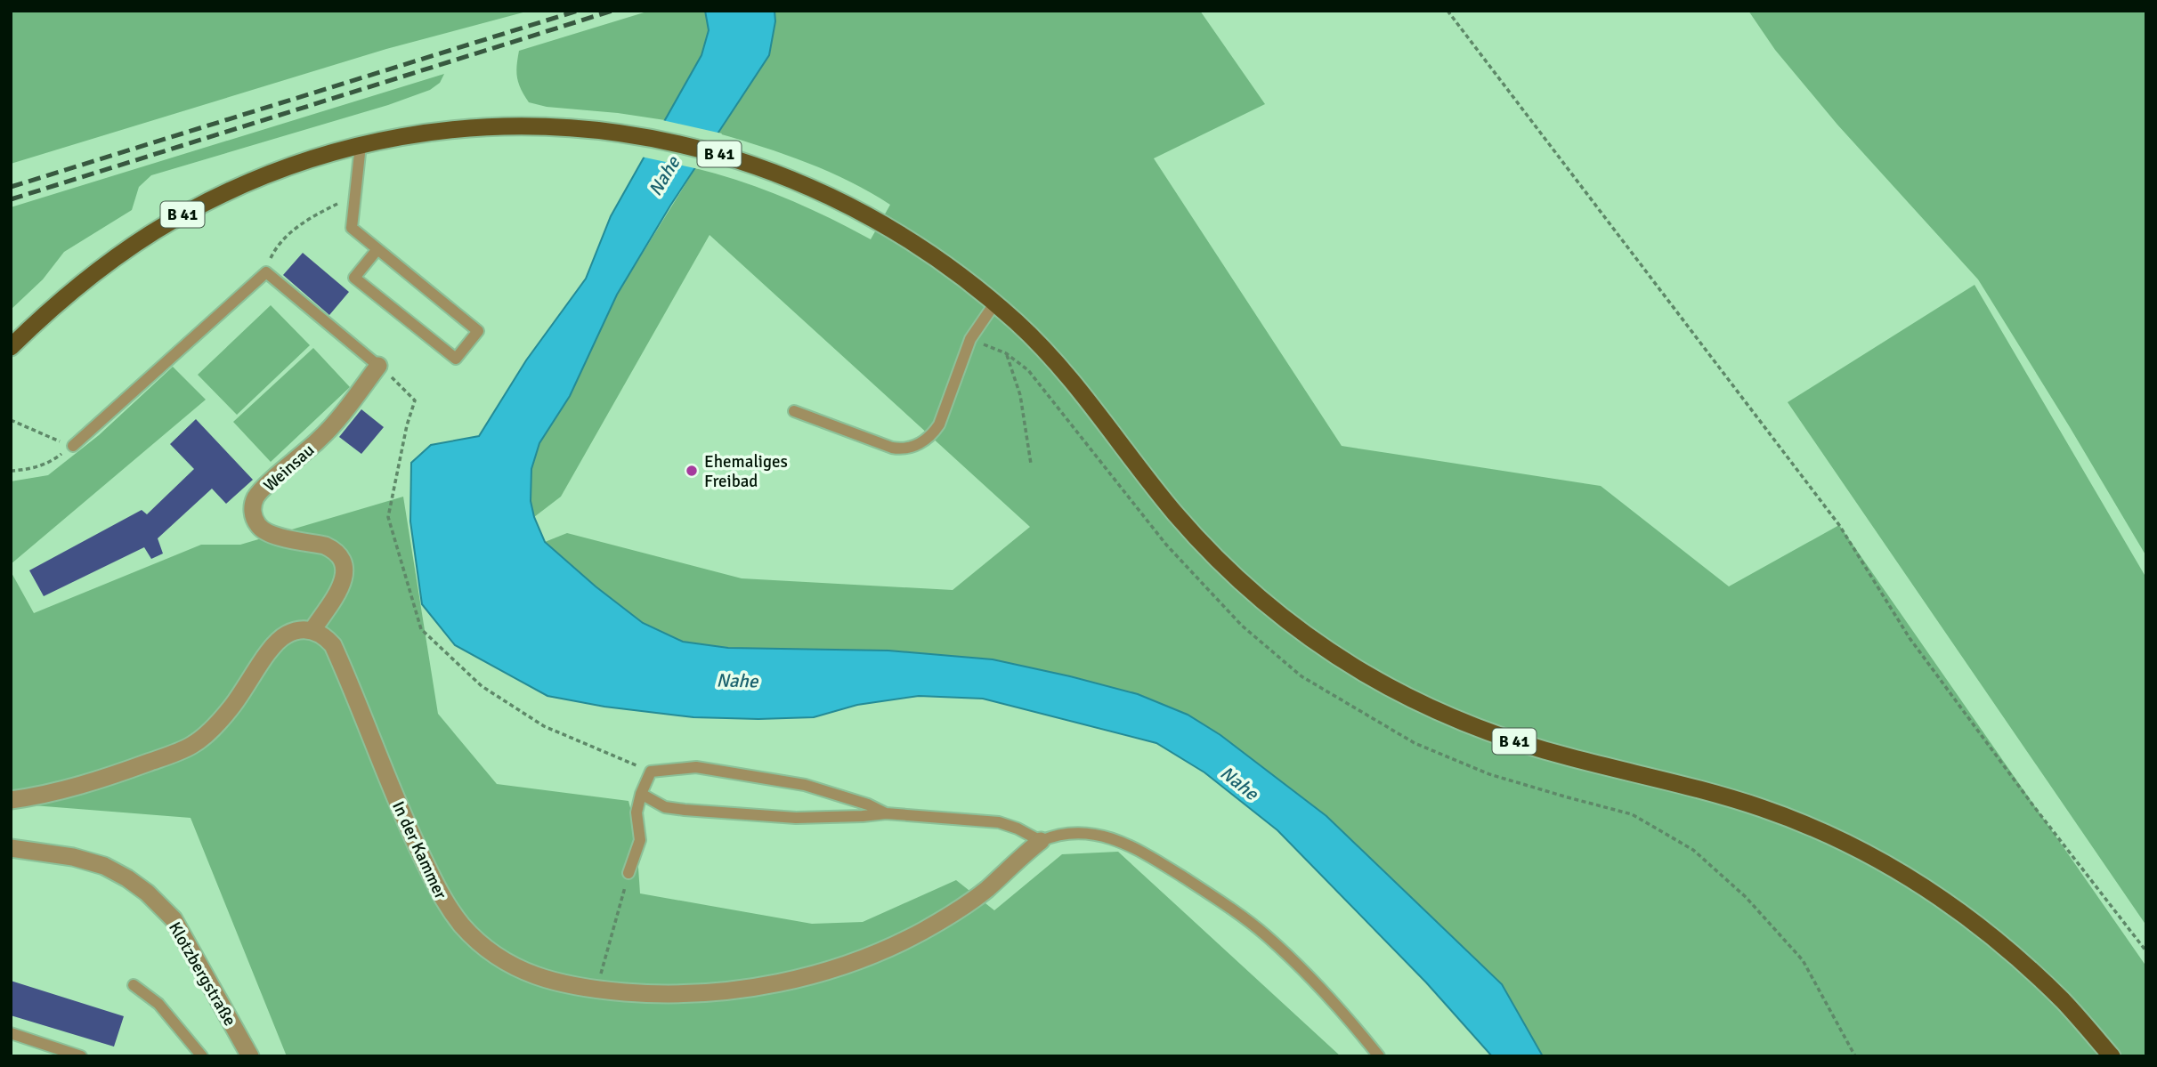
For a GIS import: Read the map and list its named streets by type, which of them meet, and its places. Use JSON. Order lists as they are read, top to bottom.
{
  "streets": {
    "main road": ["B 41"],
    "street": ["Weinsau", "In der Kammer", "Klotzbergstraße"]
  },
  "crossings": [
    ["Weinsau", "In der Kammer"]
  ],
  "water": ["Nahe"],
  "places": ["Ehemaliges Freibad"]
}
